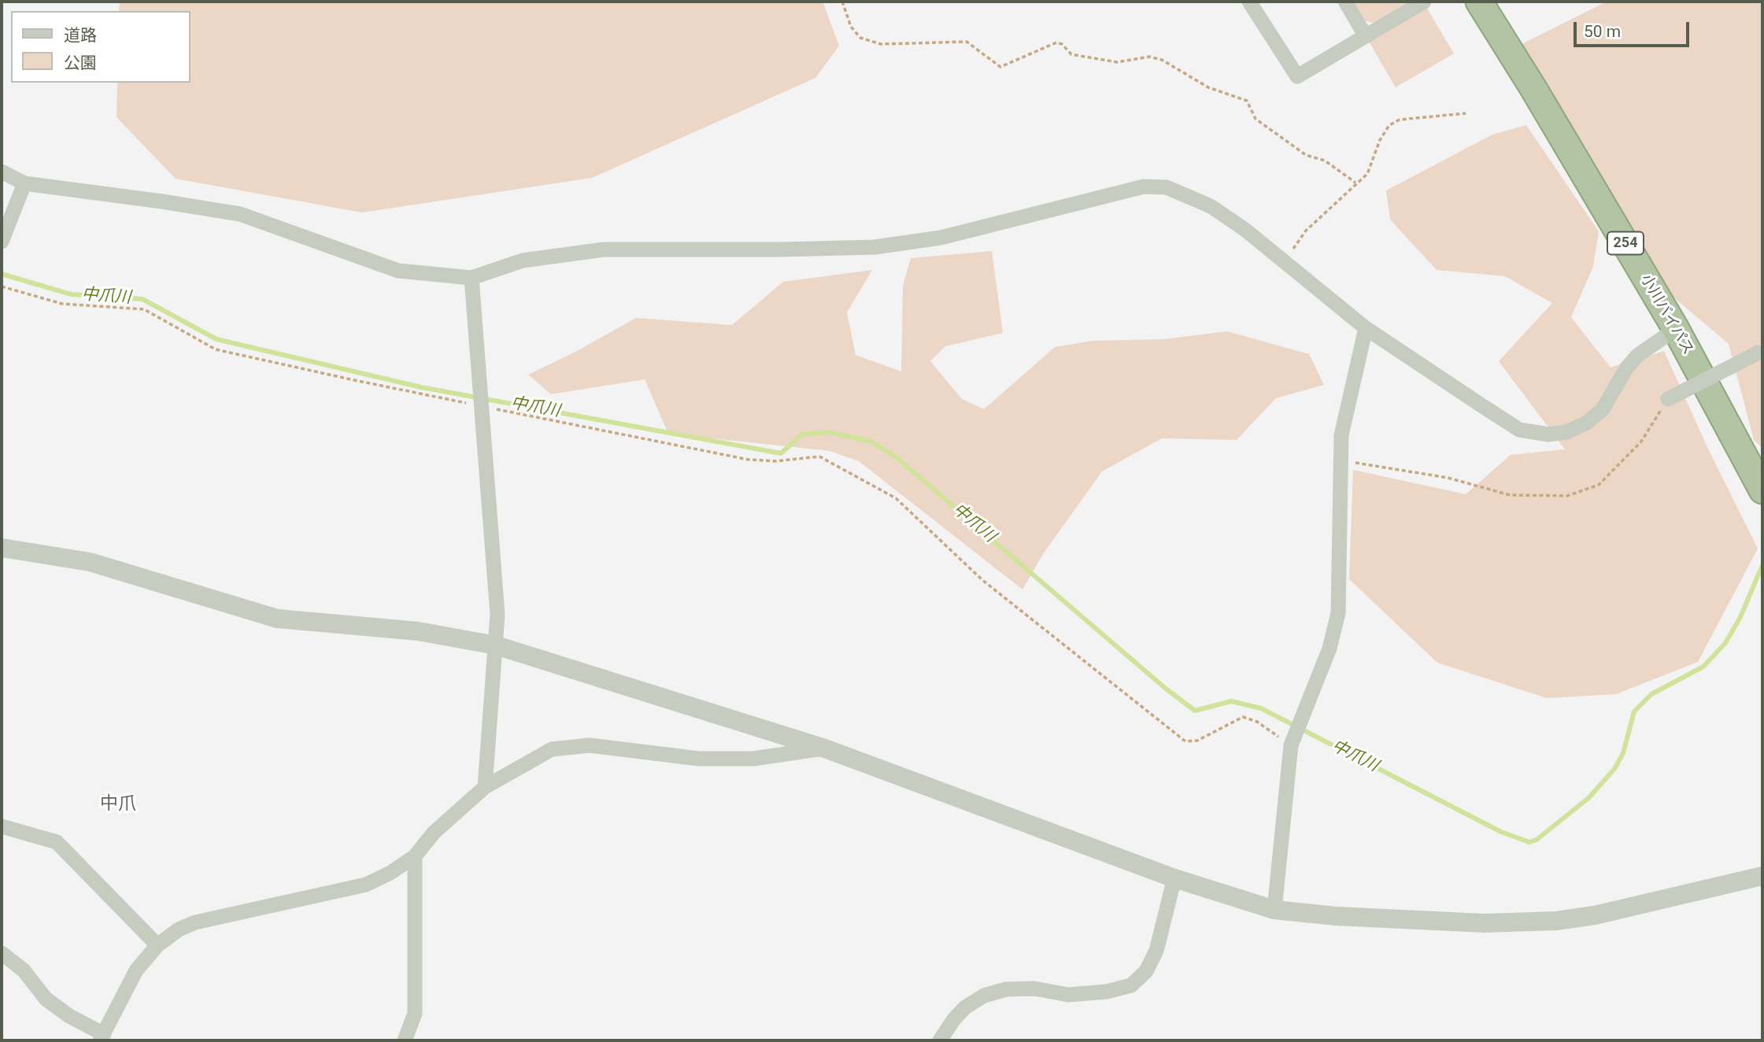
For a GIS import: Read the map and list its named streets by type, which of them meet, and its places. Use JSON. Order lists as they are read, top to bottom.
{
  "streets": {
    "highway": ["254", "小川バイパス"]
  },
  "districts": ["中爪"],
  "water": ["中爪川"],
  "legend": ["道路", "公園"],
  "scale_bar": "50 m"
}
